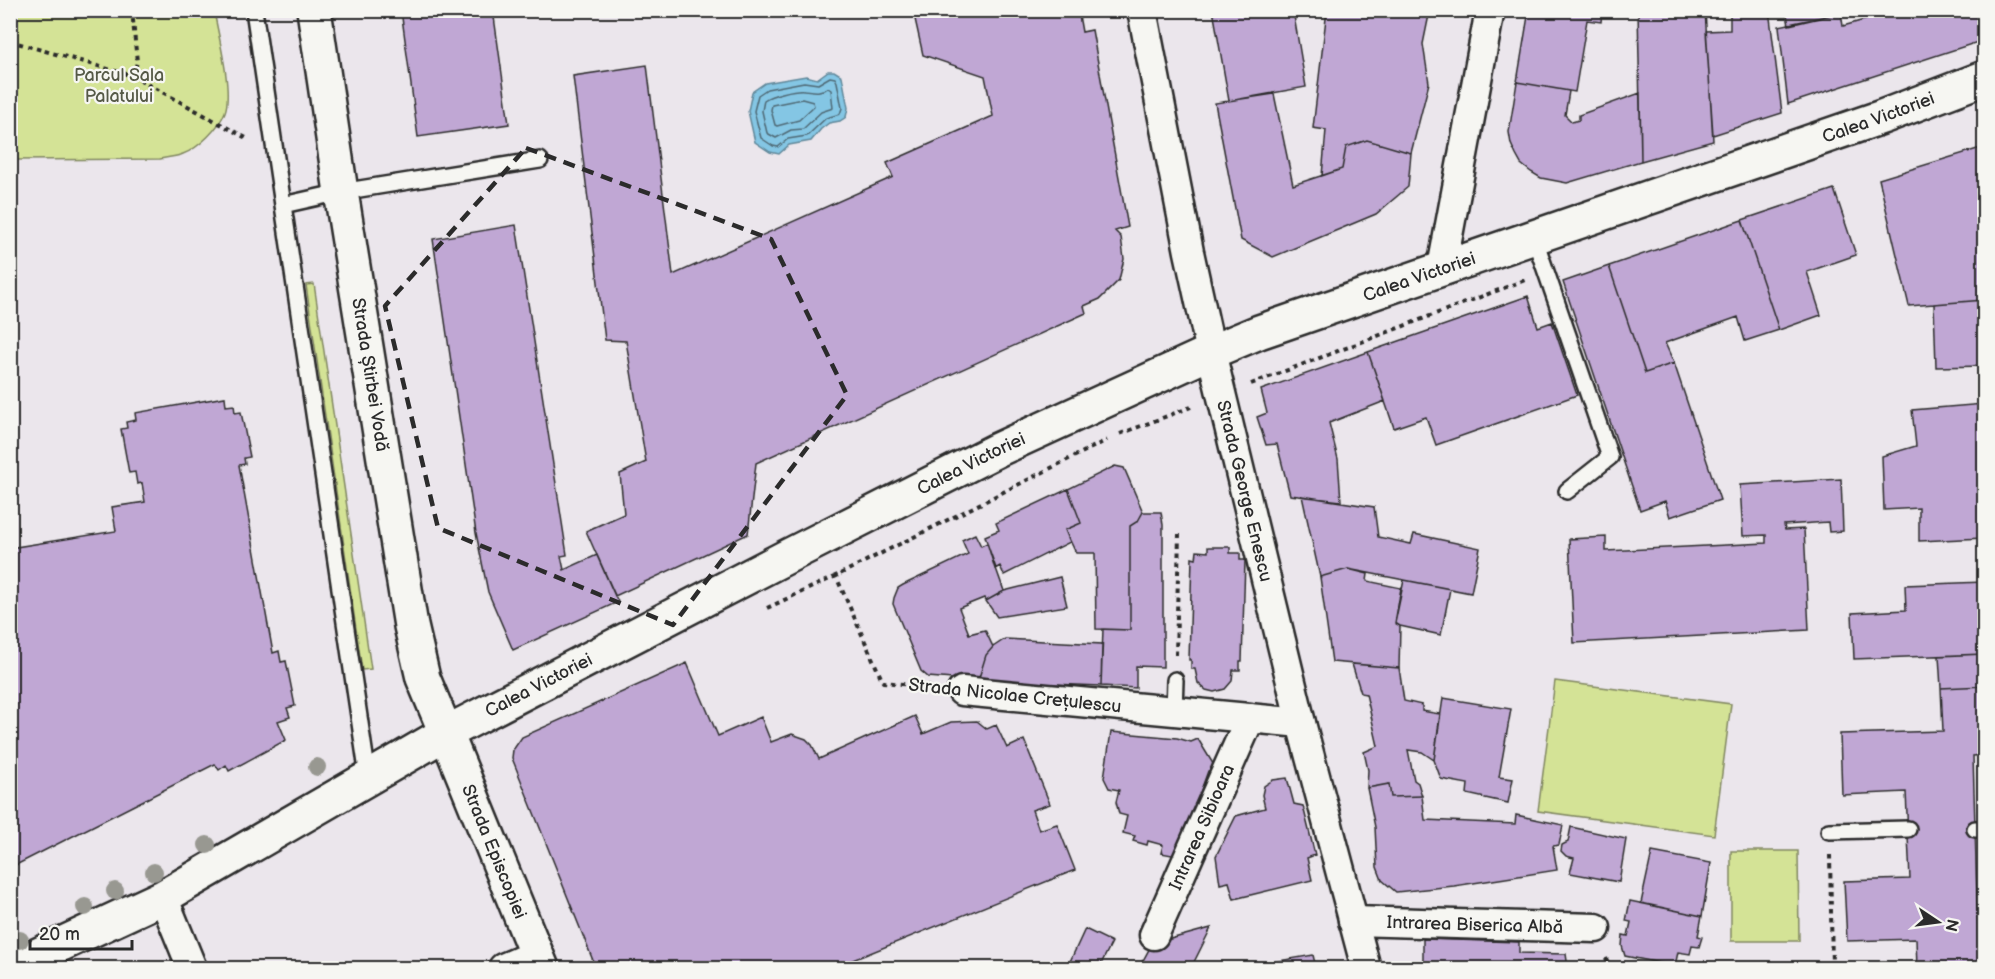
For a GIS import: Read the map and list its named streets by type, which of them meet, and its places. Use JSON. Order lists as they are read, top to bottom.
{
  "streets": {
    "main road": ["Calea Victoriei", "Strada Știrbei Vodă", "Strada Episcopiei"],
    "street": [
      "Strada George Enescu",
      "Strada Nicolae Crețulescu",
      "Intrarea Sibioara",
      "Intrarea Biserica Albă"
    ]
  },
  "crossings": [
    ["Calea Victoriei", "Strada Știrbei Vodă"],
    ["Calea Victoriei", "Strada George Enescu"],
    ["Calea Victoriei", "Strada Nicolae Crețulescu"],
    ["Calea Victoriei", "Strada Episcopiei"],
    ["Strada Știrbei Vodă", "Strada Episcopiei"],
    ["Strada George Enescu", "Strada Nicolae Crețulescu"],
    ["Strada George Enescu", "Intrarea Biserica Albă"],
    ["Strada Nicolae Crețulescu", "Intrarea Sibioara"]
  ],
  "parks": ["Parcul Sala Palatului"],
  "scale_bar": "20 m",
  "north": "right"
}
